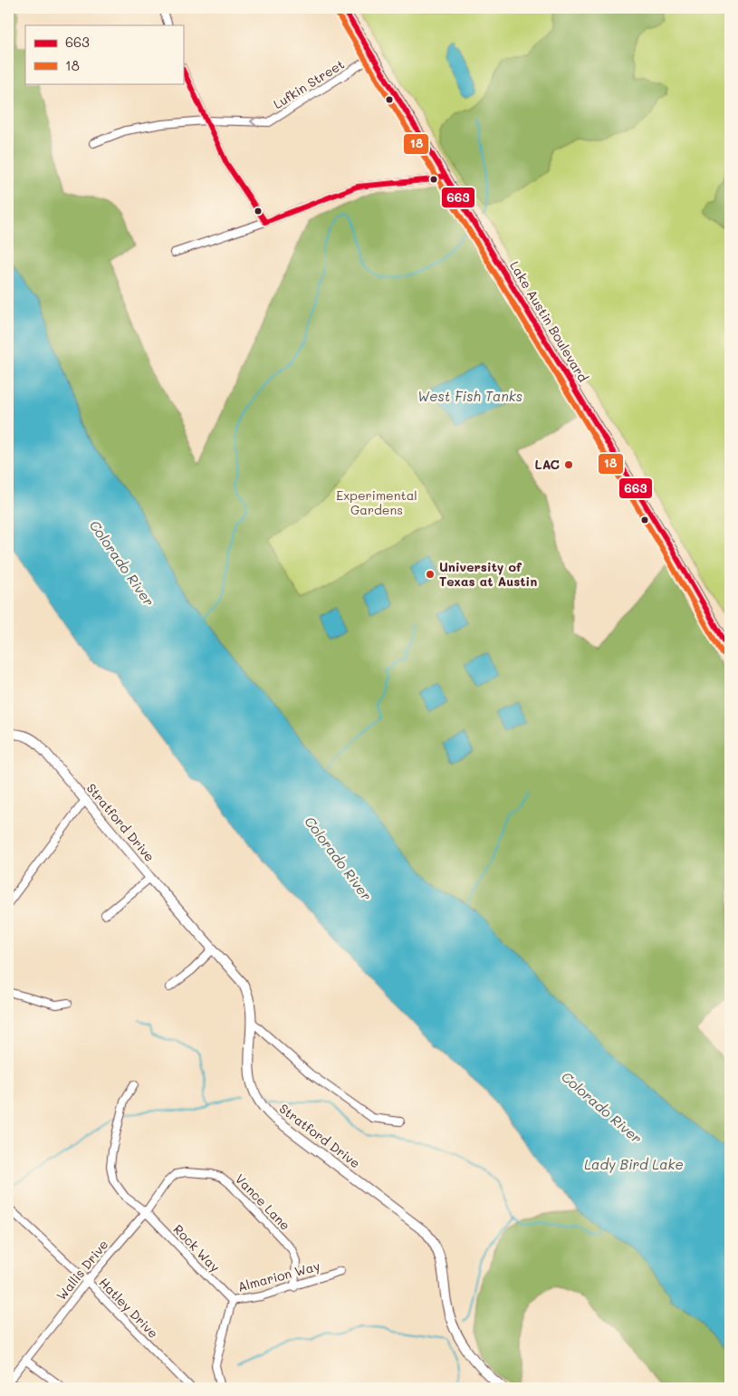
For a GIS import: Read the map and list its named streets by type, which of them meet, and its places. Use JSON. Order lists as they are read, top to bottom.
{
  "streets": {
    "street": [
      "Lufkin Street",
      "Lake Austin Boulevard",
      "Stratford Drive",
      "Vance Lane",
      "Rock Way",
      "Wallis Drive",
      "Almarion Way",
      "Hatley Drive"
    ]
  },
  "crossings": [
    ["Lufkin Street", "Lake Austin Boulevard"],
    ["Vance Lane", "Wallis Drive"],
    ["Vance Lane", "Almarion Way"],
    ["Rock Way", "Wallis Drive"],
    ["Rock Way", "Almarion Way"],
    ["Wallis Drive", "Hatley Drive"]
  ],
  "one_way": ["Lufkin Street"],
  "water": ["West Fish Tanks", "Colorado River", "Lady Bird Lake"],
  "parks": ["Experimental Gardens"],
  "places": ["LAC", "University of Texas at Austin"],
  "lines": ["transit line 663", "transit line 18"],
  "legend": ["663", "18"]
}
